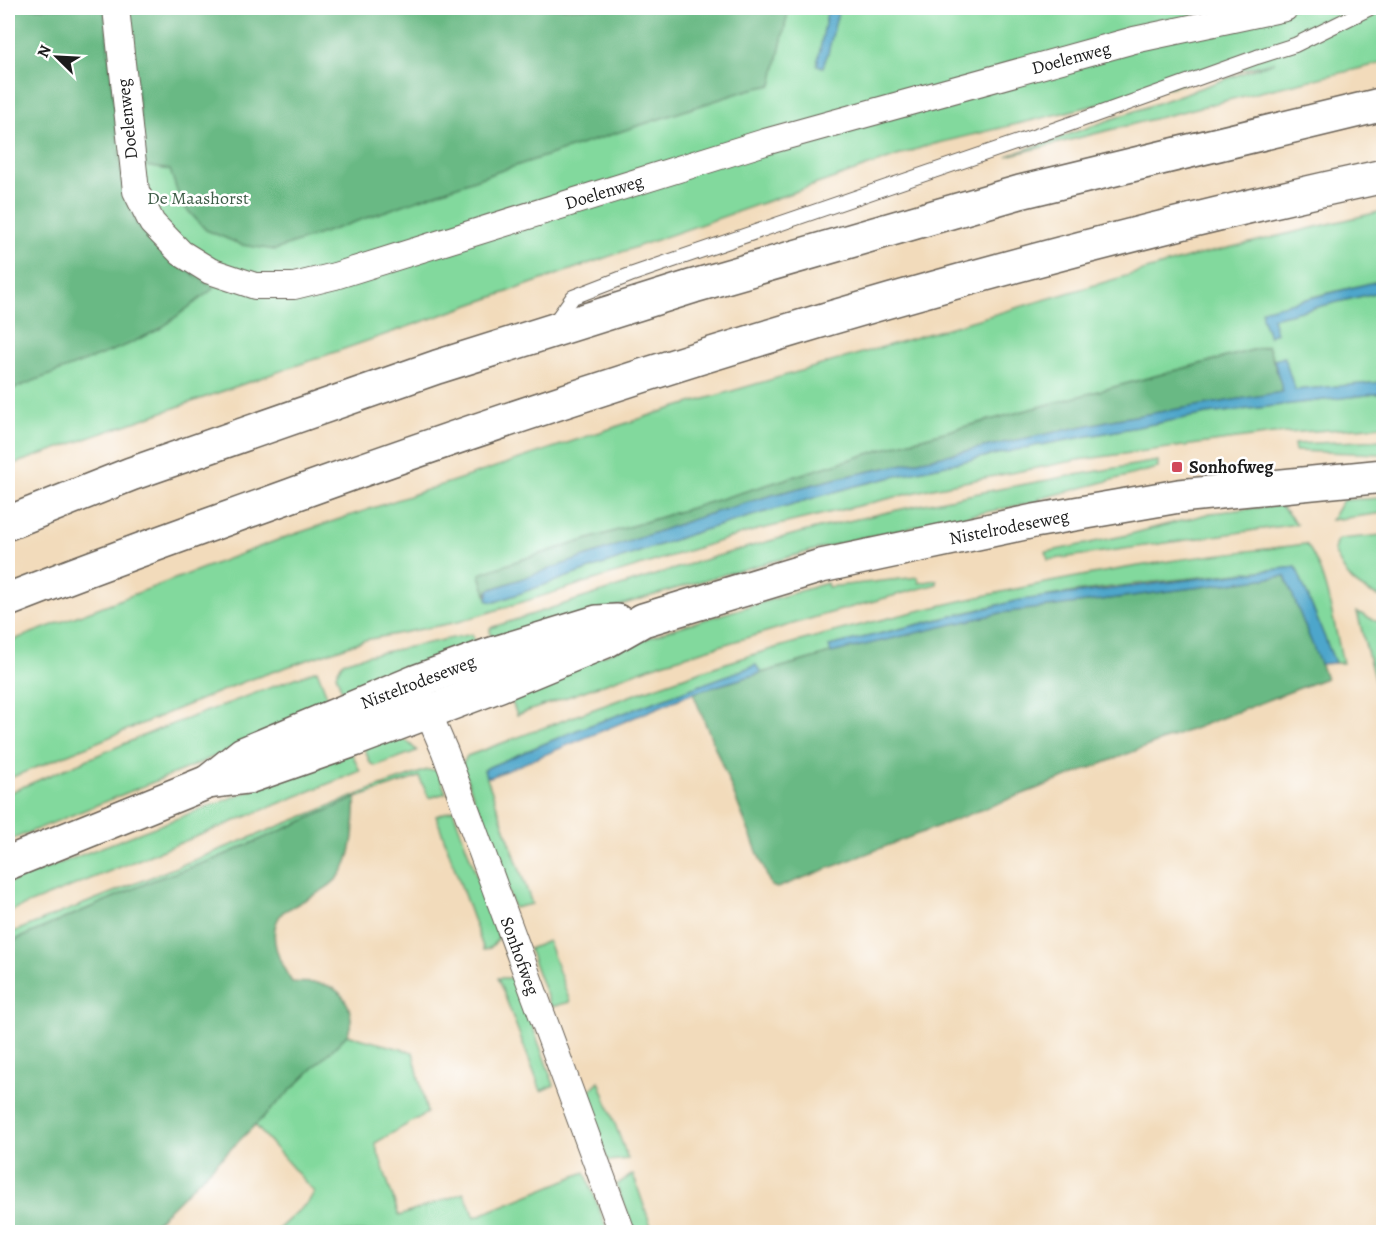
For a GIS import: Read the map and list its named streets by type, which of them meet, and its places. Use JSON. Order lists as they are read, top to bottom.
{
  "streets": {
    "main road": ["Nistelrodeseweg"],
    "street": ["Doelenweg", "Sonhofweg"]
  },
  "crossings": [
    ["Nistelrodeseweg", "Sonhofweg"]
  ],
  "parks": ["De Maashorst"],
  "places": {
    "transit": ["Sonhofweg"]
  },
  "north": "top left"
}
